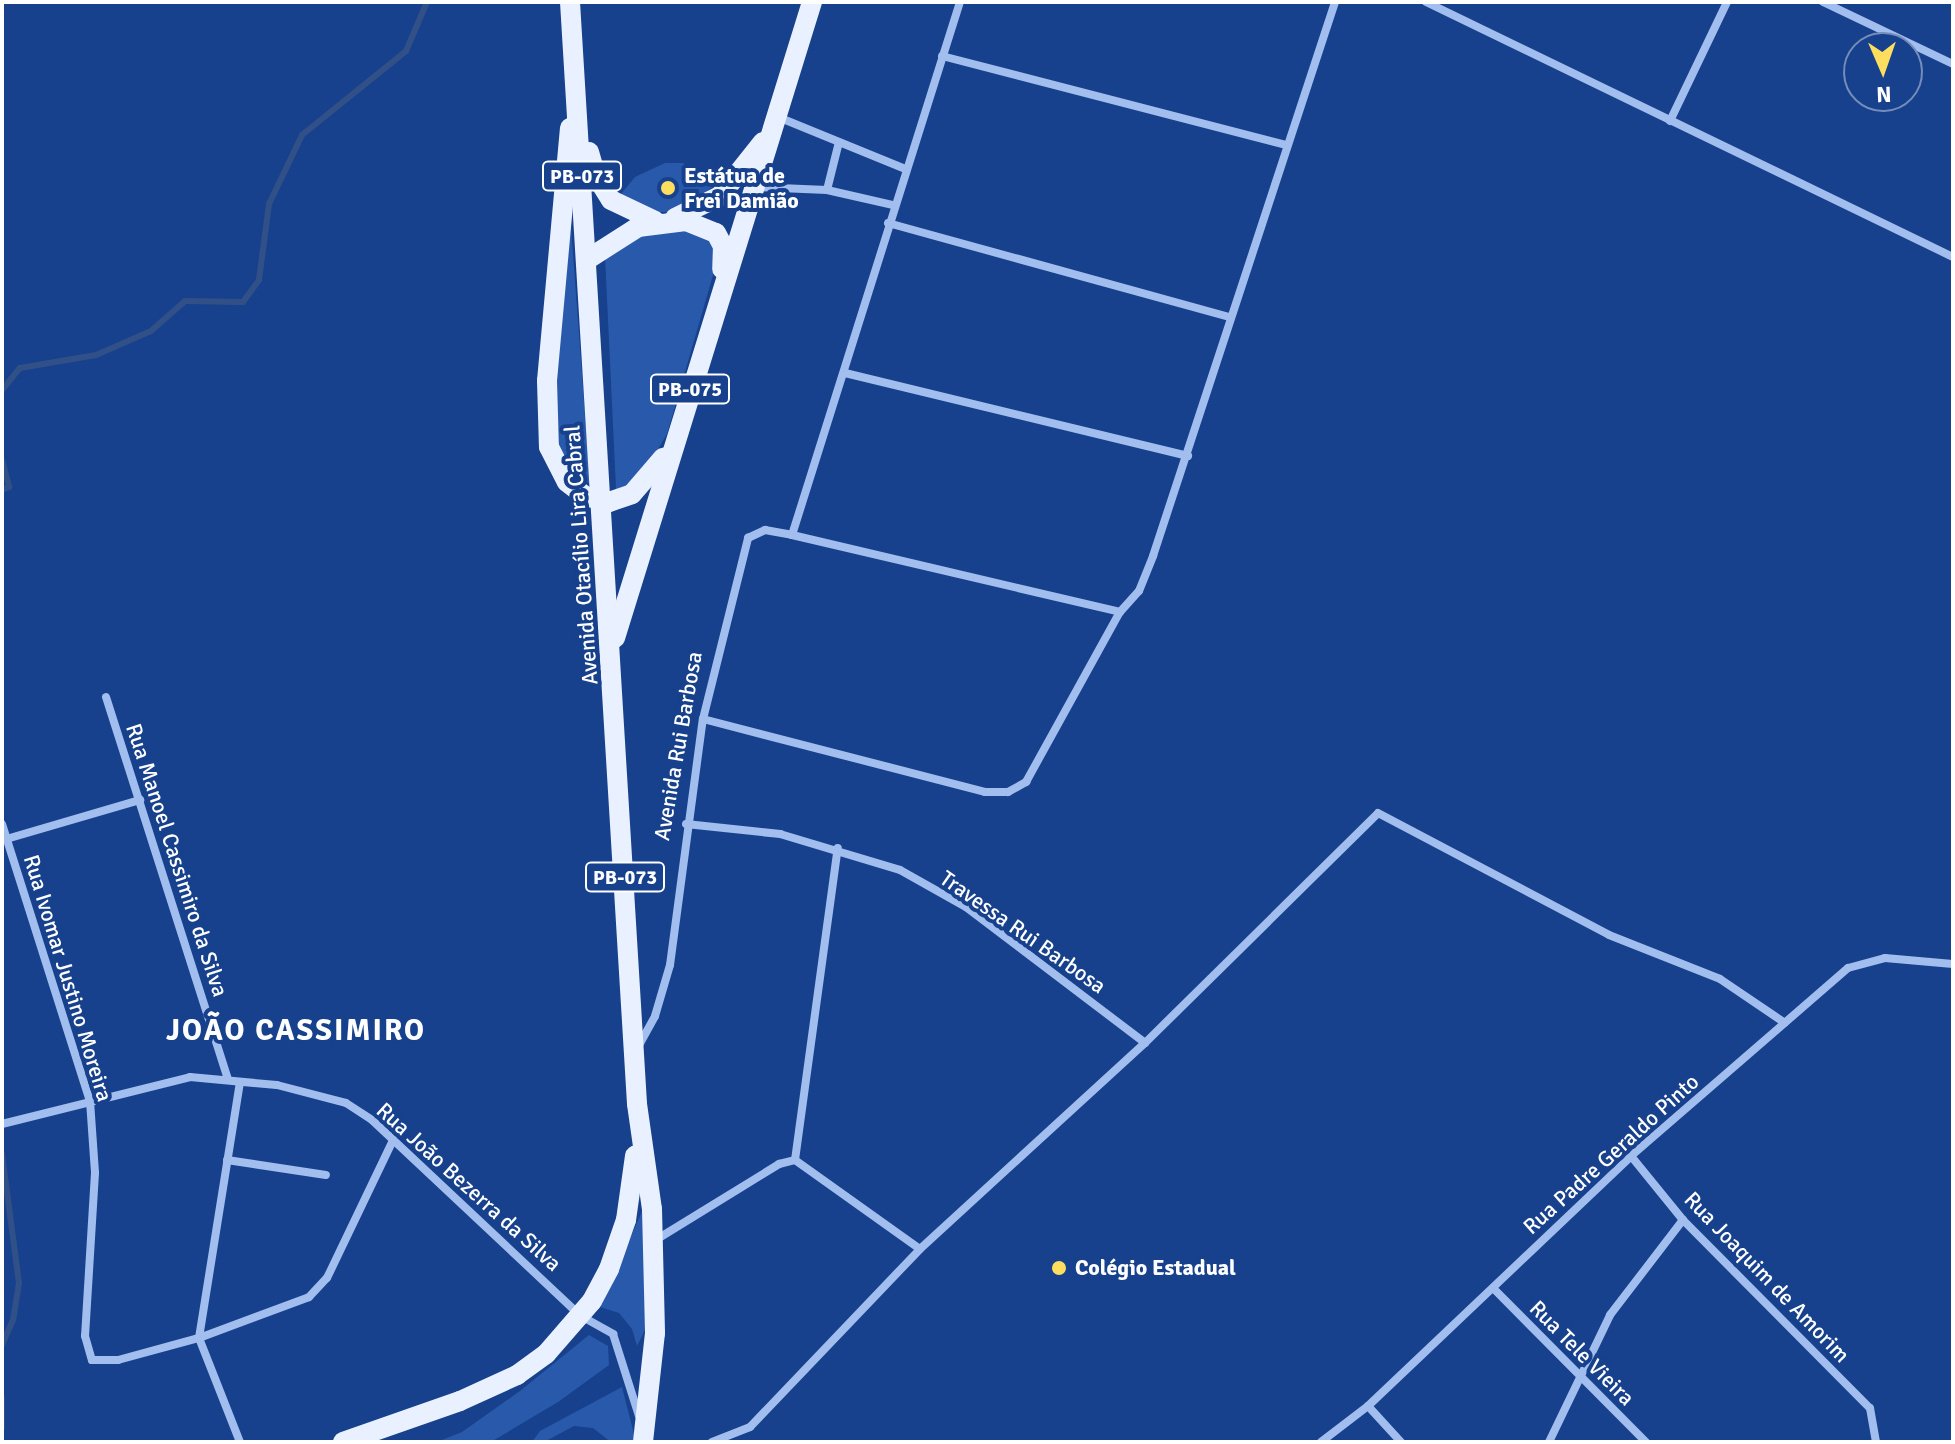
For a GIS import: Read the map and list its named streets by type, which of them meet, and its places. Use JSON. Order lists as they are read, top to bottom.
{
  "streets": {
    "main road": ["PB-073", "PB-075", "Avenida Otacílio Lira Cabral"],
    "street": [
      "Avenida Rui Barbosa",
      "Rua Manoel Cassimiro da Silva",
      "Travessa Rui Barbosa",
      "Rua Ivomar Justino Moreira",
      "Rua Padre Geraldo Pinto",
      "Rua João Bezerra da Silva",
      "Rua Joaquim de Amorim",
      "Rua Tele Vieira"
    ]
  },
  "crossings": [
    ["PB-073", "Avenida Otacílio Lira Cabral"],
    ["PB-073", "Rua João Bezerra da Silva"],
    ["PB-075", "Avenida Otacílio Lira Cabral"],
    ["Avenida Otacílio Lira Cabral", "Avenida Rui Barbosa"],
    ["Avenida Otacílio Lira Cabral", "Rua João Bezerra da Silva"],
    ["Avenida Rui Barbosa", "Travessa Rui Barbosa"],
    ["Rua Manoel Cassimiro da Silva", "Rua João Bezerra da Silva"],
    ["Rua Ivomar Justino Moreira", "Rua João Bezerra da Silva"],
    ["Rua Padre Geraldo Pinto", "Rua Joaquim de Amorim"],
    ["Rua Padre Geraldo Pinto", "Rua Tele Vieira"]
  ],
  "districts": ["JOÃO CASSIMIRO"],
  "places": ["Estátua de Frei Damião", "Colégio Estadual"],
  "north": "bottom"
}
